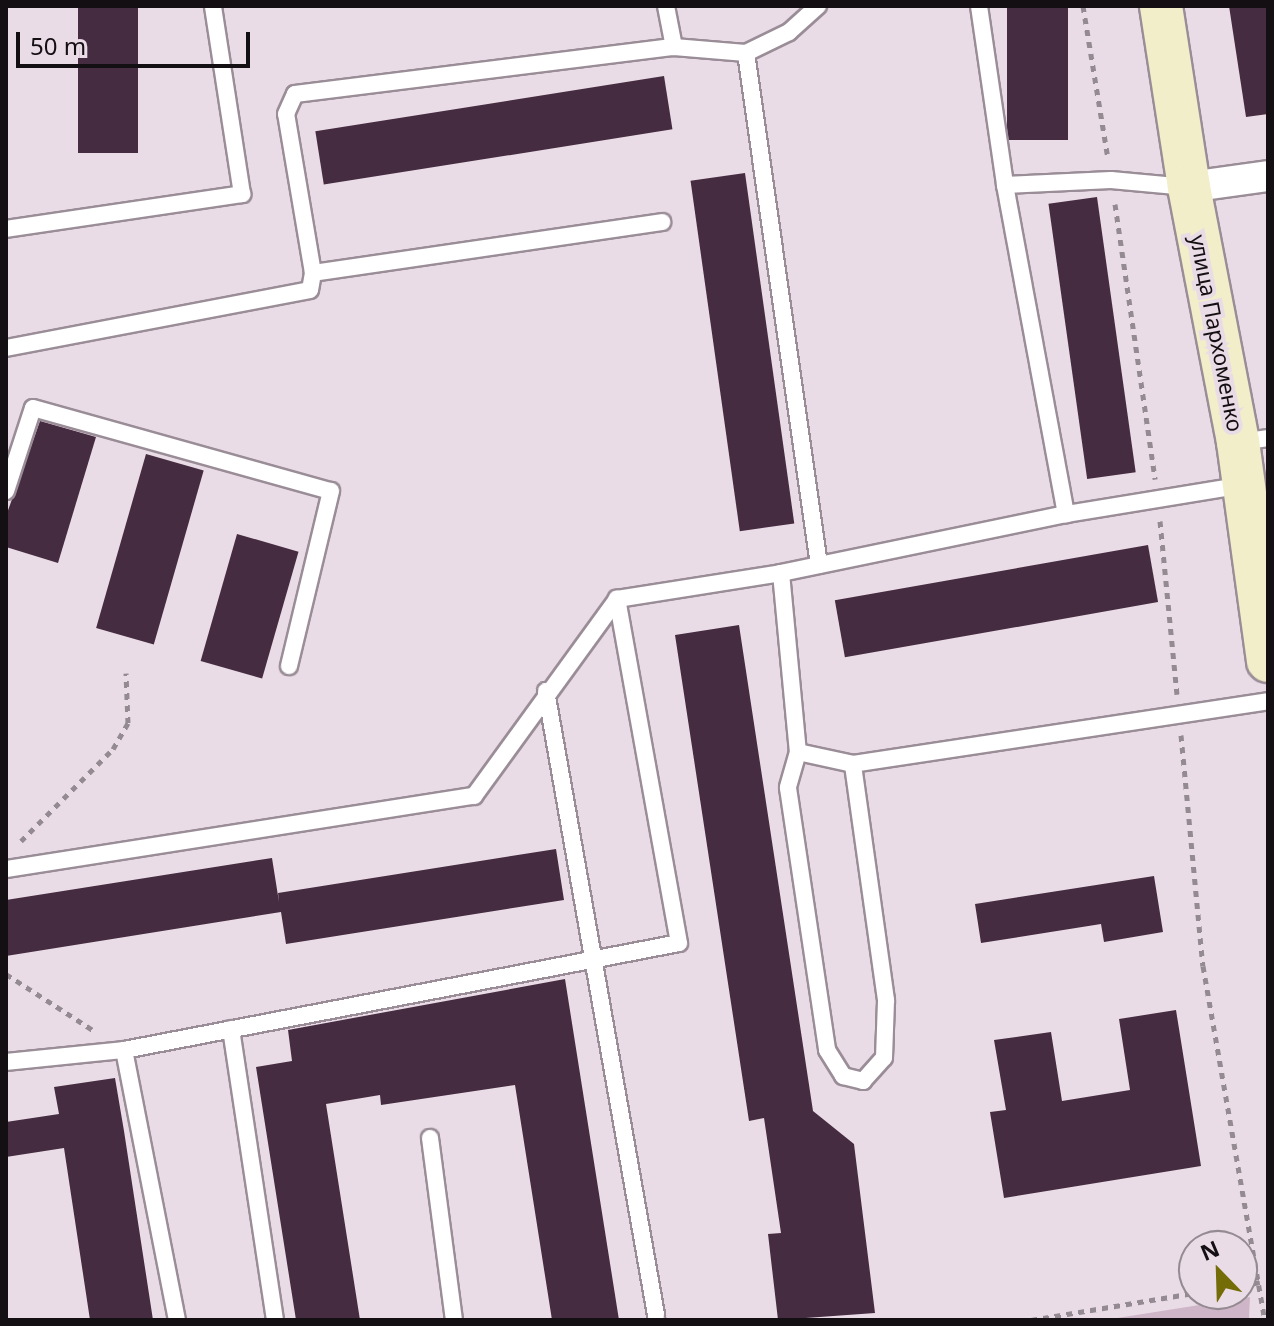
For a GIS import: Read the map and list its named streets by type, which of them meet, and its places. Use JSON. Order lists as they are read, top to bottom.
{
  "streets": {
    "street": ["улица Пархоменко"]
  },
  "scale_bar": "50 m",
  "north": "top left"
}
